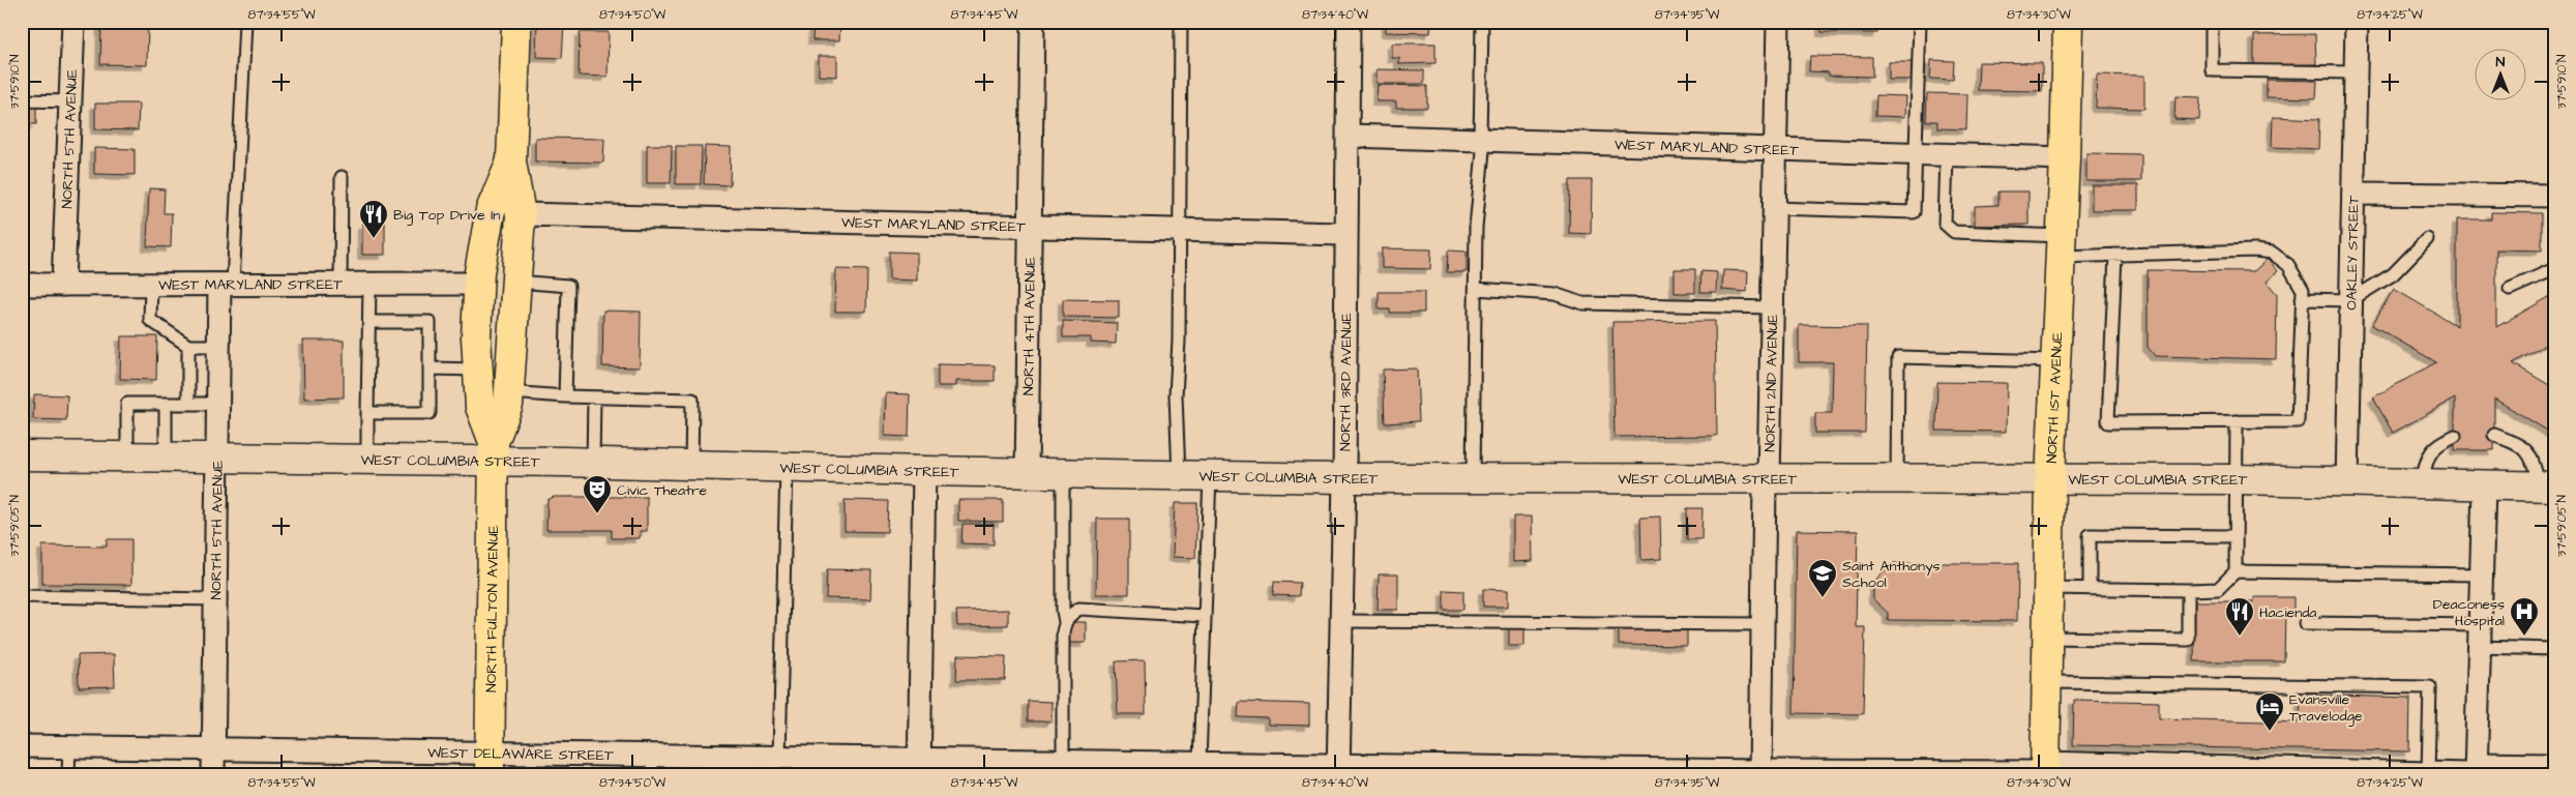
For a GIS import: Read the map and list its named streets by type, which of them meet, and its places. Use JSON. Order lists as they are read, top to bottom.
{
  "streets": {
    "main road": ["NORTH 1ST AVENUE", "WEST COLUMBIA STREET", "NORTH FULTON AVENUE"],
    "street": [
      "NORTH 5TH AVENUE",
      "WEST MARYLAND STREET",
      "OAKLEY STREET",
      "NORTH 4TH AVENUE",
      "NORTH 3RD AVENUE",
      "NORTH 2ND AVENUE",
      "WEST DELAWARE STREET"
    ]
  },
  "crossings": [
    ["NORTH 5TH AVENUE", "WEST MARYLAND STREET"],
    ["NORTH 5TH AVENUE", "WEST COLUMBIA STREET"],
    ["NORTH 5TH AVENUE", "WEST DELAWARE STREET"],
    ["WEST MARYLAND STREET", "NORTH 4TH AVENUE"],
    ["WEST MARYLAND STREET", "NORTH 3RD AVENUE"],
    ["WEST MARYLAND STREET", "NORTH 2ND AVENUE"],
    ["WEST MARYLAND STREET", "NORTH 1ST AVENUE"],
    ["WEST MARYLAND STREET", "NORTH FULTON AVENUE"],
    ["OAKLEY STREET", "WEST COLUMBIA STREET"],
    ["NORTH 4TH AVENUE", "WEST COLUMBIA STREET"],
    ["NORTH 3RD AVENUE", "WEST COLUMBIA STREET"],
    ["NORTH 3RD AVENUE", "WEST DELAWARE STREET"],
    ["NORTH 2ND AVENUE", "WEST COLUMBIA STREET"],
    ["NORTH 2ND AVENUE", "WEST DELAWARE STREET"],
    ["NORTH 1ST AVENUE", "WEST COLUMBIA STREET"],
    ["NORTH 1ST AVENUE", "WEST DELAWARE STREET"],
    ["WEST COLUMBIA STREET", "NORTH FULTON AVENUE"],
    ["NORTH FULTON AVENUE", "WEST DELAWARE STREET"]
  ],
  "places": {
    "restaurant": ["Big Top Drive In", "Hacienda"],
    "theatre": ["Civic Theatre"],
    "school or university": ["Saint Anthonys School"],
    "hospital": ["Deaconess Hospital"],
    "hotel": ["Evansville Travelodge"]
  },
  "north": "top",
  "coordinates": [
    "87°34'55\"W",
    "87°34'50\"W",
    "87°34'45\"W",
    "87°34'40\"W",
    "87°34'35\"W",
    "87°34'30\"W",
    "87°34'25\"W",
    "37°59'10\"N",
    "37°59'05\"N"
  ]
}
